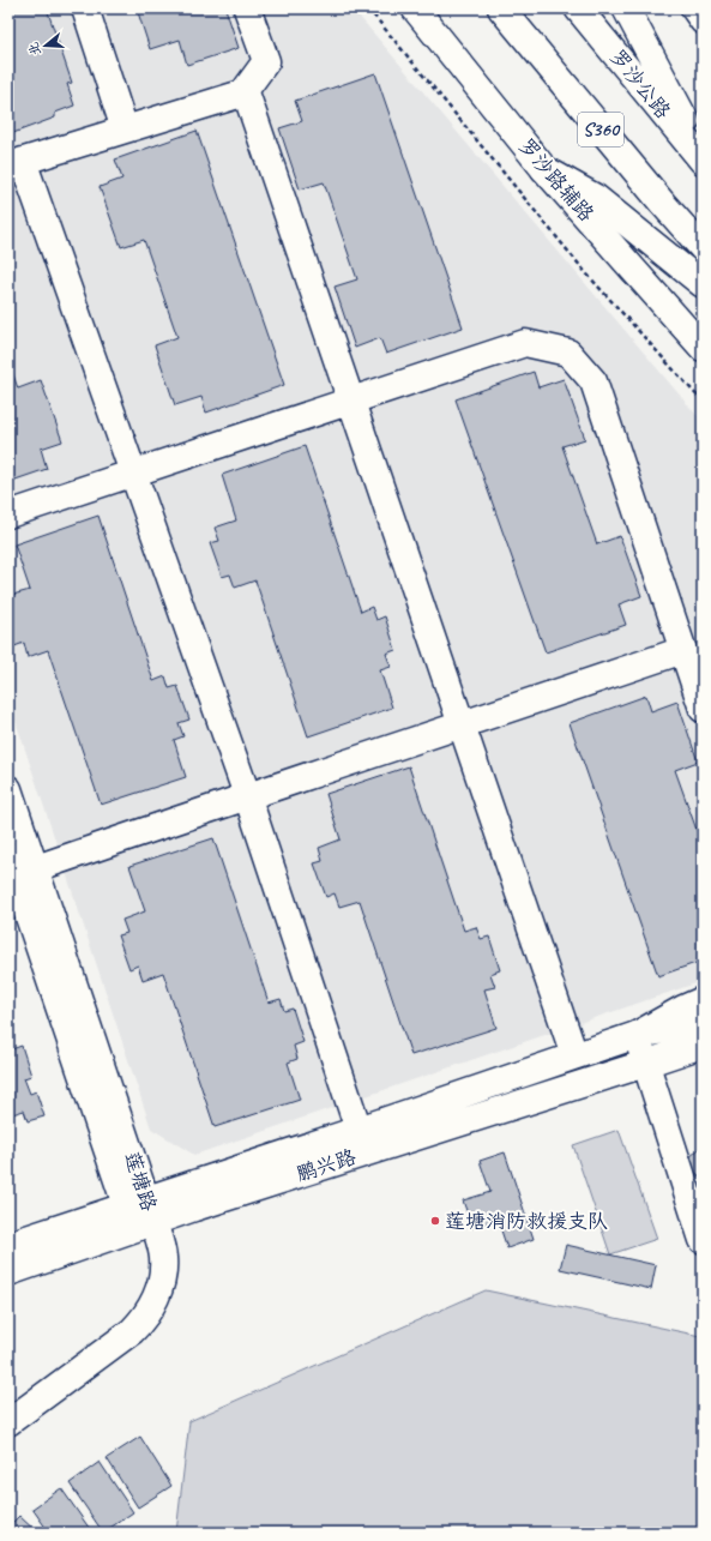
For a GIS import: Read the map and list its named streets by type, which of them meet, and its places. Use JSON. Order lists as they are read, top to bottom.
{
  "streets": {
    "main road": [
      "罗沙公路",
      "S360",
      "罗沙路辅路",
      "鹏兴路",
      "莲塘路"
    ]
  },
  "crossings": [
    ["鹏兴路", "莲塘路"]
  ],
  "places": ["莲塘消防救援支队"],
  "north": "left"
}
